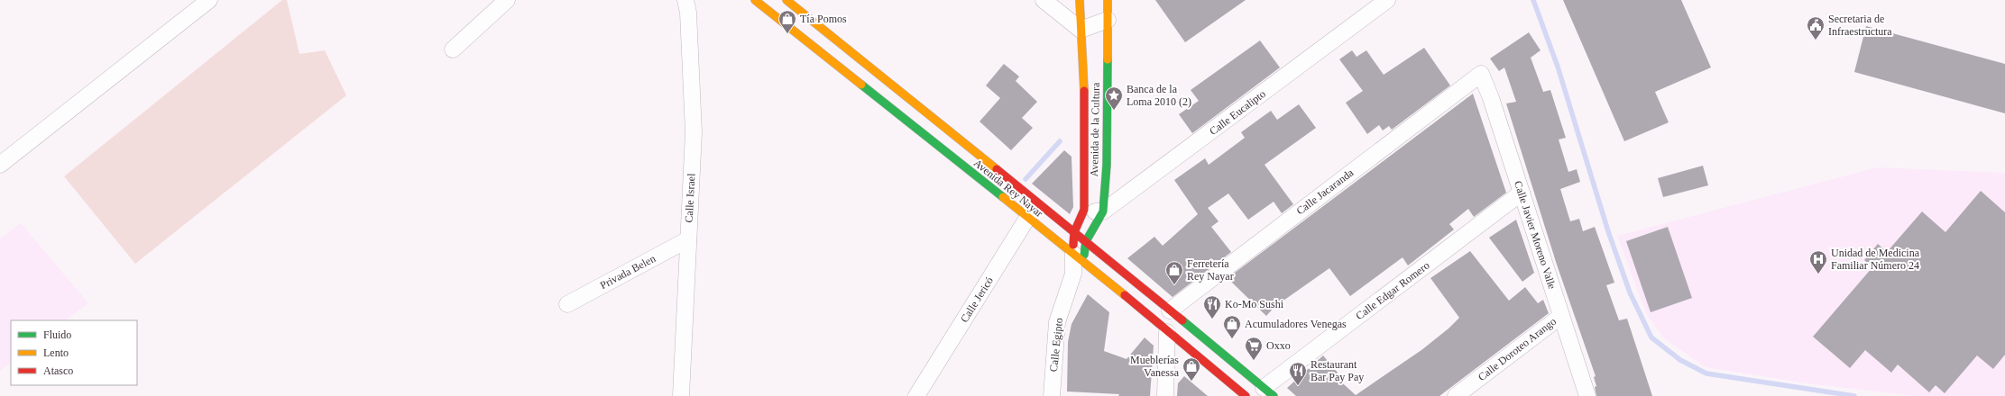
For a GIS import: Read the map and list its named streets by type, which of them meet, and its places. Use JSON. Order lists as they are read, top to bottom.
{
  "streets": {
    "main road": ["Avenida de la Cultura", "Avenida Rey Nayar"],
    "street": [
      "Calle Eucalipto",
      "Calle Jacaranda",
      "Calle Israel",
      "Calle Javier Moreno Valle",
      "Privada Belen",
      "Calle Edgar Romero",
      "Calle Jericó",
      "Calle Egipto",
      "Calle Doroteo Arango"
    ]
  },
  "crossings": [
    ["Calle Eucalipto", "Avenida de la Cultura"],
    ["Avenida de la Cultura", "Avenida Rey Nayar"],
    ["Avenida de la Cultura", "Calle Egipto"],
    ["Avenida Rey Nayar", "Calle Jacaranda"],
    ["Avenida Rey Nayar", "Calle Edgar Romero"],
    ["Avenida Rey Nayar", "Calle Jericó"],
    ["Avenida Rey Nayar", "Calle Egipto"],
    ["Calle Jacaranda", "Calle Javier Moreno Valle"],
    ["Calle Israel", "Privada Belen"],
    ["Calle Javier Moreno Valle", "Calle Edgar Romero"],
    ["Calle Javier Moreno Valle", "Calle Doroteo Arango"]
  ],
  "places": {
    "shop": [
      "Tía Pomos",
      "Ferretería Rey Nayar",
      "Acumuladores Venegas",
      "Mueblerías Vanessa"
    ],
    "public building": ["Secretaria de Infraestructura"],
    "place": ["Banca de la Loma 2010 (2)"],
    "hospital": ["Unidad de Medicina Familiar Número 24"],
    "restaurant": ["Ko-Mo Sushi", "Restaurant Bar Pay Pay"],
    "supermarket": ["Oxxo"]
  },
  "legend": ["Fluido", "Lento", "Atasco"]
}
